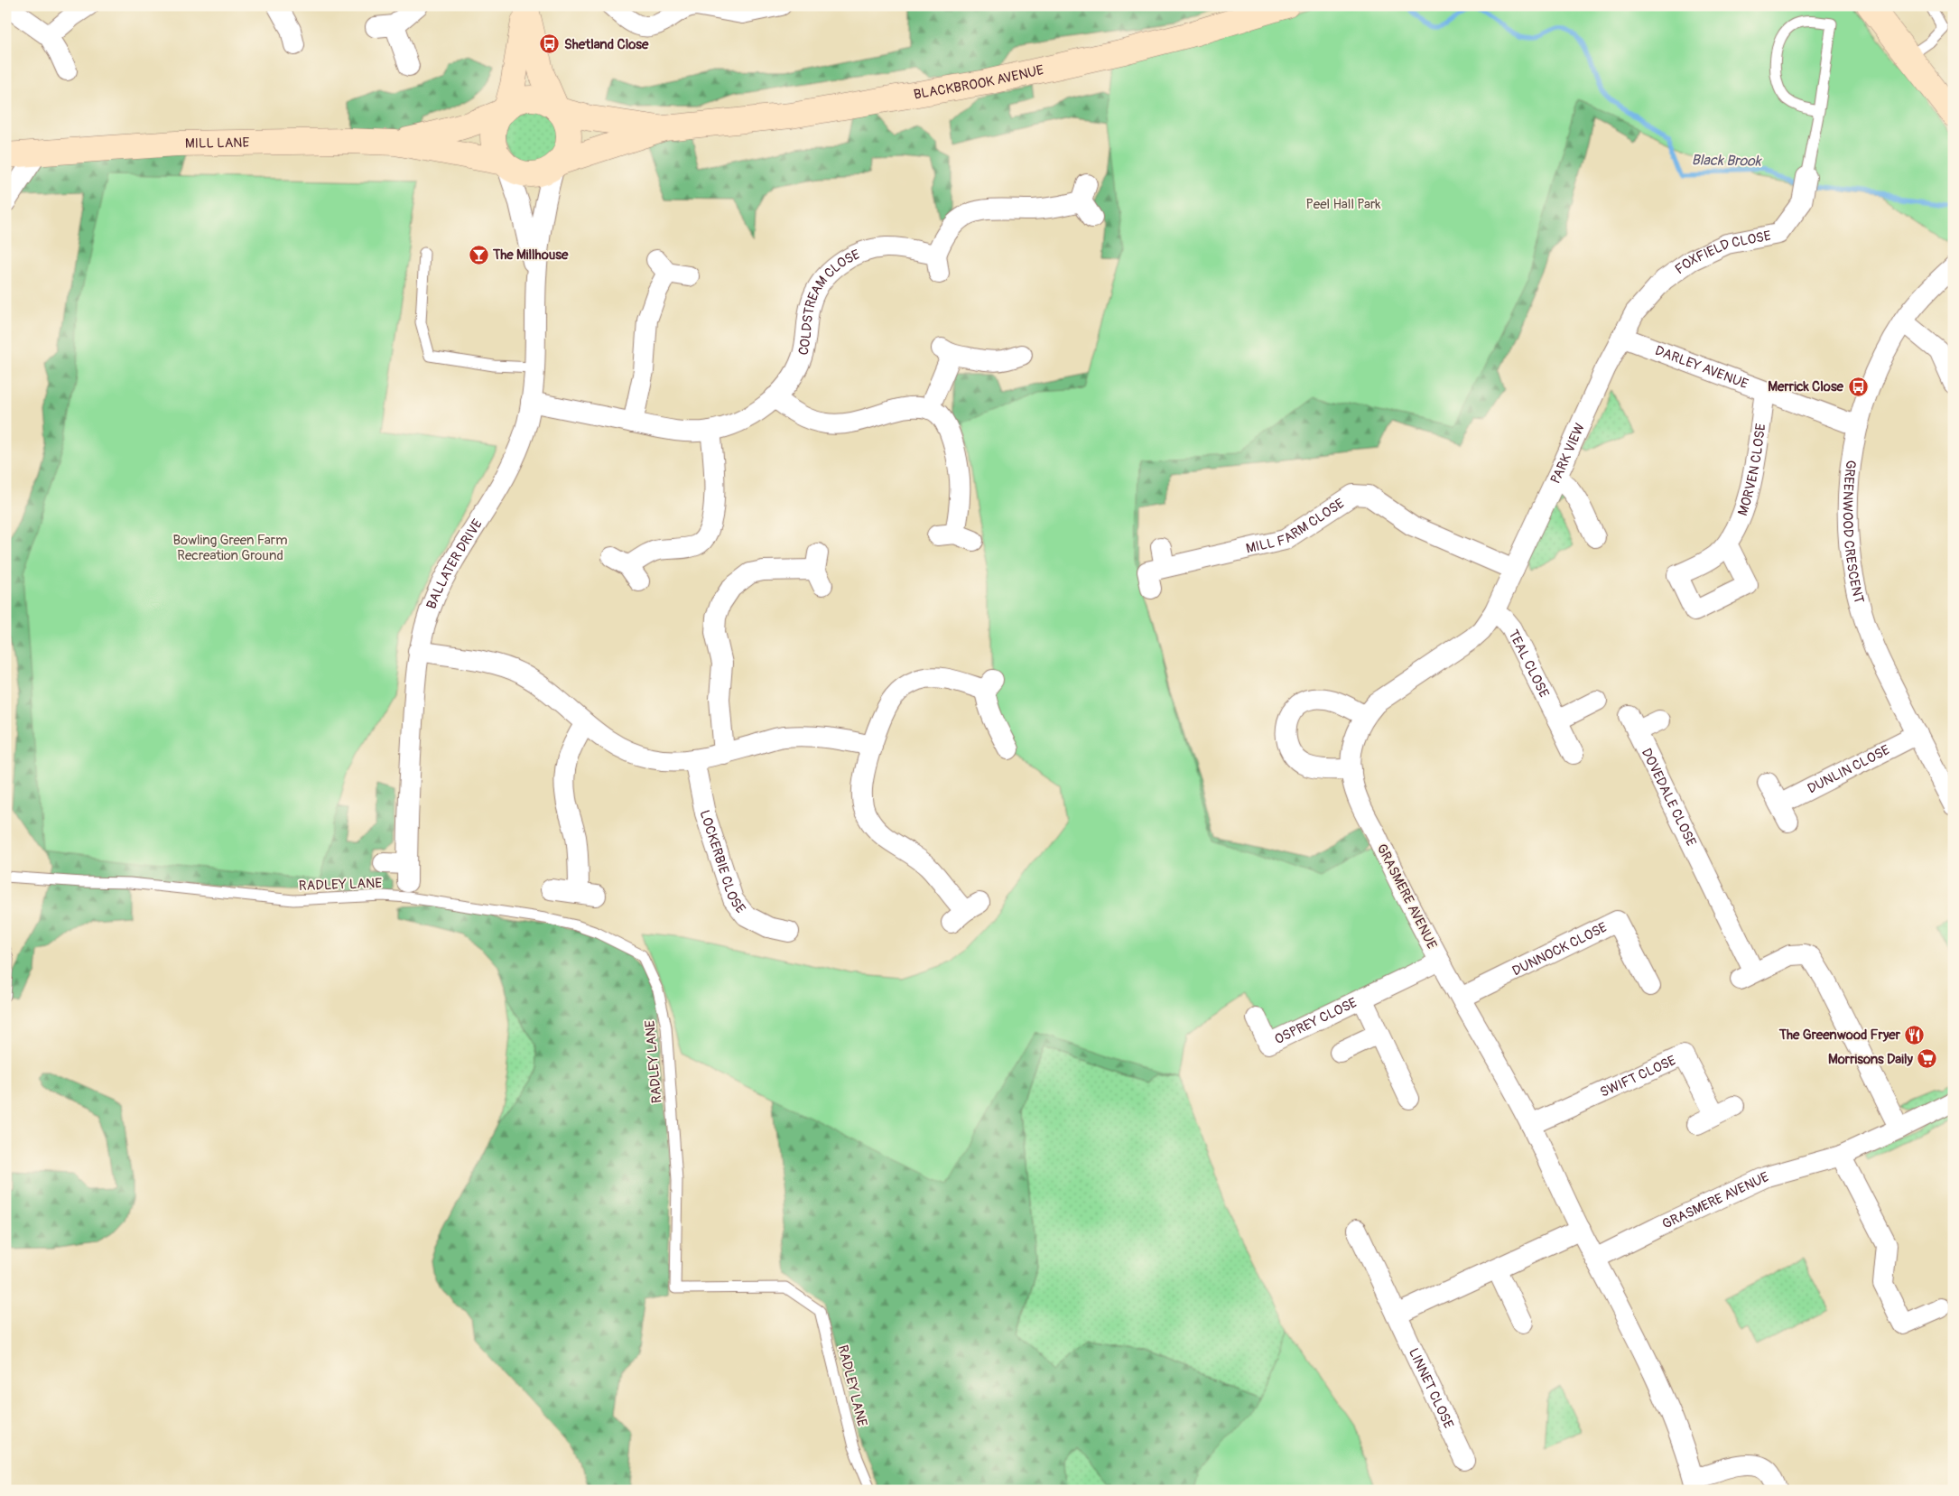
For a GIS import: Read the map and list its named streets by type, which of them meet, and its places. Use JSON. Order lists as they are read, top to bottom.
{
  "streets": {
    "street": [
      "BLACKBROOK AVENUE",
      "MILL LANE",
      "FOXFIELD CLOSE",
      "COLDSTREAM CLOSE",
      "DARLEY AVENUE",
      "PARK VIEW",
      "MORVEN CLOSE",
      "MILL FARM CLOSE",
      "GREENWOOD CRESCENT",
      "BALLATER DRIVE",
      "TEAL CLOSE",
      "DUNLIN CLOSE",
      "DOVEDALE CLOSE",
      "LOCKERBIE CLOSE",
      "GRASMERE AVENUE",
      "DUNNOCK CLOSE",
      "OSPREY CLOSE",
      "SWIFT CLOSE",
      "LINNET CLOSE"
    ],
    "lane": ["RADLEY LANE"]
  },
  "crossings": [
    ["BLACKBROOK AVENUE", "MILL LANE"],
    ["BLACKBROOK AVENUE", "BALLATER DRIVE"],
    ["MILL LANE", "BALLATER DRIVE"],
    ["FOXFIELD CLOSE", "DARLEY AVENUE"],
    ["FOXFIELD CLOSE", "PARK VIEW"],
    ["COLDSTREAM CLOSE", "BALLATER DRIVE"],
    ["DARLEY AVENUE", "PARK VIEW"],
    ["DARLEY AVENUE", "MORVEN CLOSE"],
    ["DARLEY AVENUE", "GREENWOOD CRESCENT"],
    ["PARK VIEW", "MILL FARM CLOSE"],
    ["PARK VIEW", "GRASMERE AVENUE"],
    ["MILL FARM CLOSE", "GRASMERE AVENUE"],
    ["GREENWOOD CRESCENT", "DUNLIN CLOSE"],
    ["TEAL CLOSE", "GRASMERE AVENUE"],
    ["DOVEDALE CLOSE", "GRASMERE AVENUE"],
    ["GRASMERE AVENUE", "DUNNOCK CLOSE"],
    ["GRASMERE AVENUE", "OSPREY CLOSE"],
    ["GRASMERE AVENUE", "SWIFT CLOSE"]
  ],
  "water": ["Black Brook"],
  "parks": ["Peel Hall Park", "Bowling Green Farm Recreation Ground"],
  "places": {
    "bus stop": ["Shetland Close", "Merrick Close"],
    "bar": ["The Millhouse"],
    "restaurant": ["The Greenwood Fryer"],
    "supermarket": ["Morrisons Daily"]
  }
}
